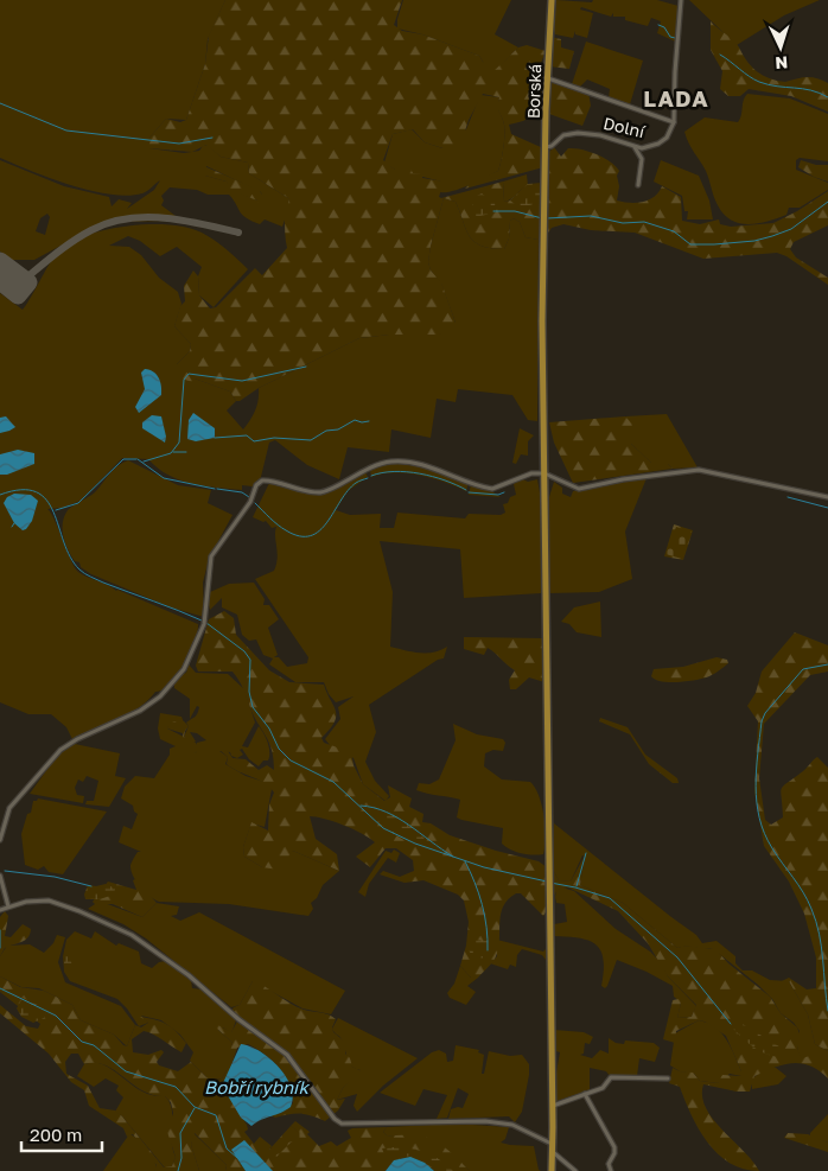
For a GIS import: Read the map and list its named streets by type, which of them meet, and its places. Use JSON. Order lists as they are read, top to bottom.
{
  "streets": {
    "main road": ["Borská"],
    "street": ["Dolní"]
  },
  "crossings": [
    ["Borská", "Dolní"]
  ],
  "districts": ["LADA"],
  "water": ["Bobří rybník"],
  "scale_bar": "200 m",
  "north": "bottom"
}
